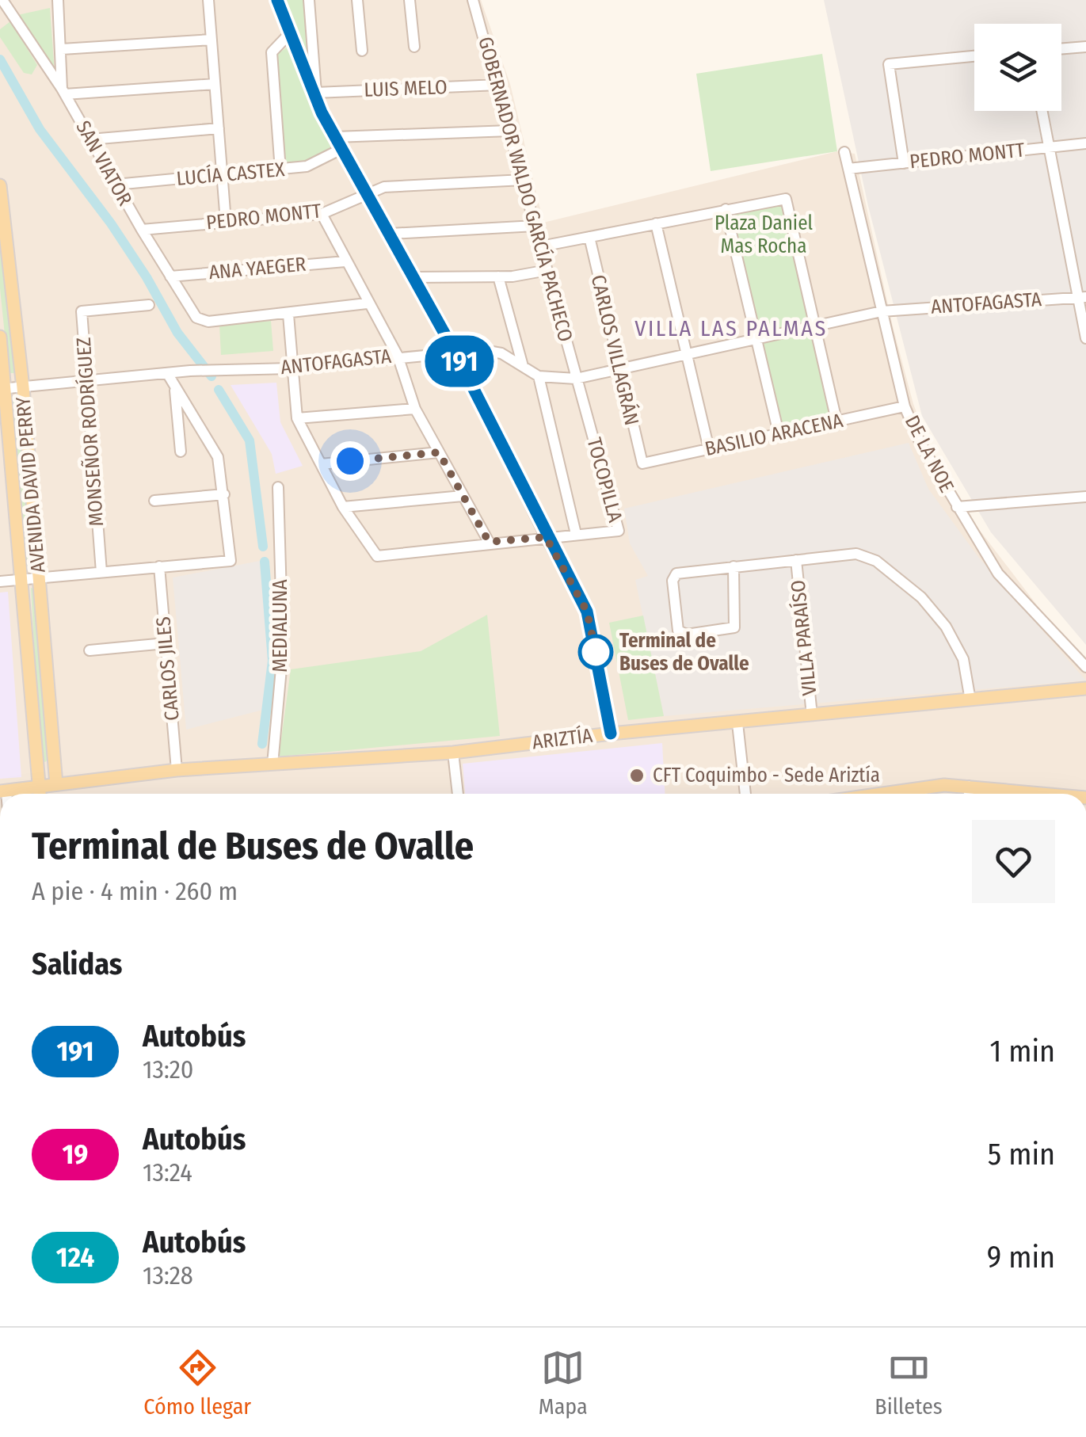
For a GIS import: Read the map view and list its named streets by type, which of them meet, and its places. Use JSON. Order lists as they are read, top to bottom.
{
  "streets": {
    "main road": ["AVENIDA DAVID PERRY", "ARIZTÍA"],
    "street": [
      "LUIS MELO",
      "PEDRO MONTT",
      "SAN VIATOR",
      "LUCÍA CASTEX",
      "GOBERNADOR WALDO GARCÍA PACHECO",
      "ANA YAEGER",
      "ANTOFAGASTA",
      "CARLOS VILLAGRÁN",
      "MONSEÑOR RODRÍGUEZ",
      "BASILIO ARACENA",
      "DE LA NOE",
      "TOCOPILLA",
      "MEDIALUNA",
      "VILLA PARAÍSO",
      "CARLOS JILES"
    ]
  },
  "crossings": [
    ["LUIS MELO", "GOBERNADOR WALDO GARCÍA PACHECO"],
    ["PEDRO MONTT", "SAN VIATOR"],
    ["PEDRO MONTT", "GOBERNADOR WALDO GARCÍA PACHECO"],
    ["PEDRO MONTT", "DE LA NOE"],
    ["SAN VIATOR", "LUCÍA CASTEX"],
    ["SAN VIATOR", "ANA YAEGER"],
    ["GOBERNADOR WALDO GARCÍA PACHECO", "ANTOFAGASTA"],
    ["GOBERNADOR WALDO GARCÍA PACHECO", "TOCOPILLA"],
    ["ANTOFAGASTA", "CARLOS VILLAGRÁN"],
    ["ANTOFAGASTA", "MONSEÑOR RODRÍGUEZ"],
    ["ANTOFAGASTA", "DE LA NOE"],
    ["ANTOFAGASTA", "TOCOPILLA"],
    ["ANTOFAGASTA", "AVENIDA DAVID PERRY"],
    ["CARLOS VILLAGRÁN", "BASILIO ARACENA"],
    ["BASILIO ARACENA", "DE LA NOE"],
    ["AVENIDA DAVID PERRY", "ARIZTÍA"],
    ["MEDIALUNA", "ARIZTÍA"],
    ["VILLA PARAÍSO", "ARIZTÍA"],
    ["CARLOS JILES", "ARIZTÍA"]
  ],
  "districts": ["VILLA LAS PALMAS"],
  "parks": ["Plaza Daniel Mas Rocha"],
  "places": ["Terminal de Buses de Ovalle", "CFT Coquimbo - Sede Ariztía"],
  "lines": ["bus line 191"],
  "page": {
    "on_map": "191",
    "heading": [
      ["Terminal de Buses de Ovalle", "A pie · 4 min · 260 m"],
      "Salidas"
    ],
    "list": [
      {
        "mark": "191",
        "name": "Autobús",
        "note": "13:20",
        "value": "1 min"
      },
      {
        "mark": "19",
        "name": "Autobús",
        "note": "13:24",
        "value": "5 min"
      },
      {
        "mark": "124",
        "name": "Autobús",
        "note": "13:28",
        "value": "9 min"
      }
    ],
    "tabs": ["Cómo llegar", "Mapa", "Billetes"]
  }
}
